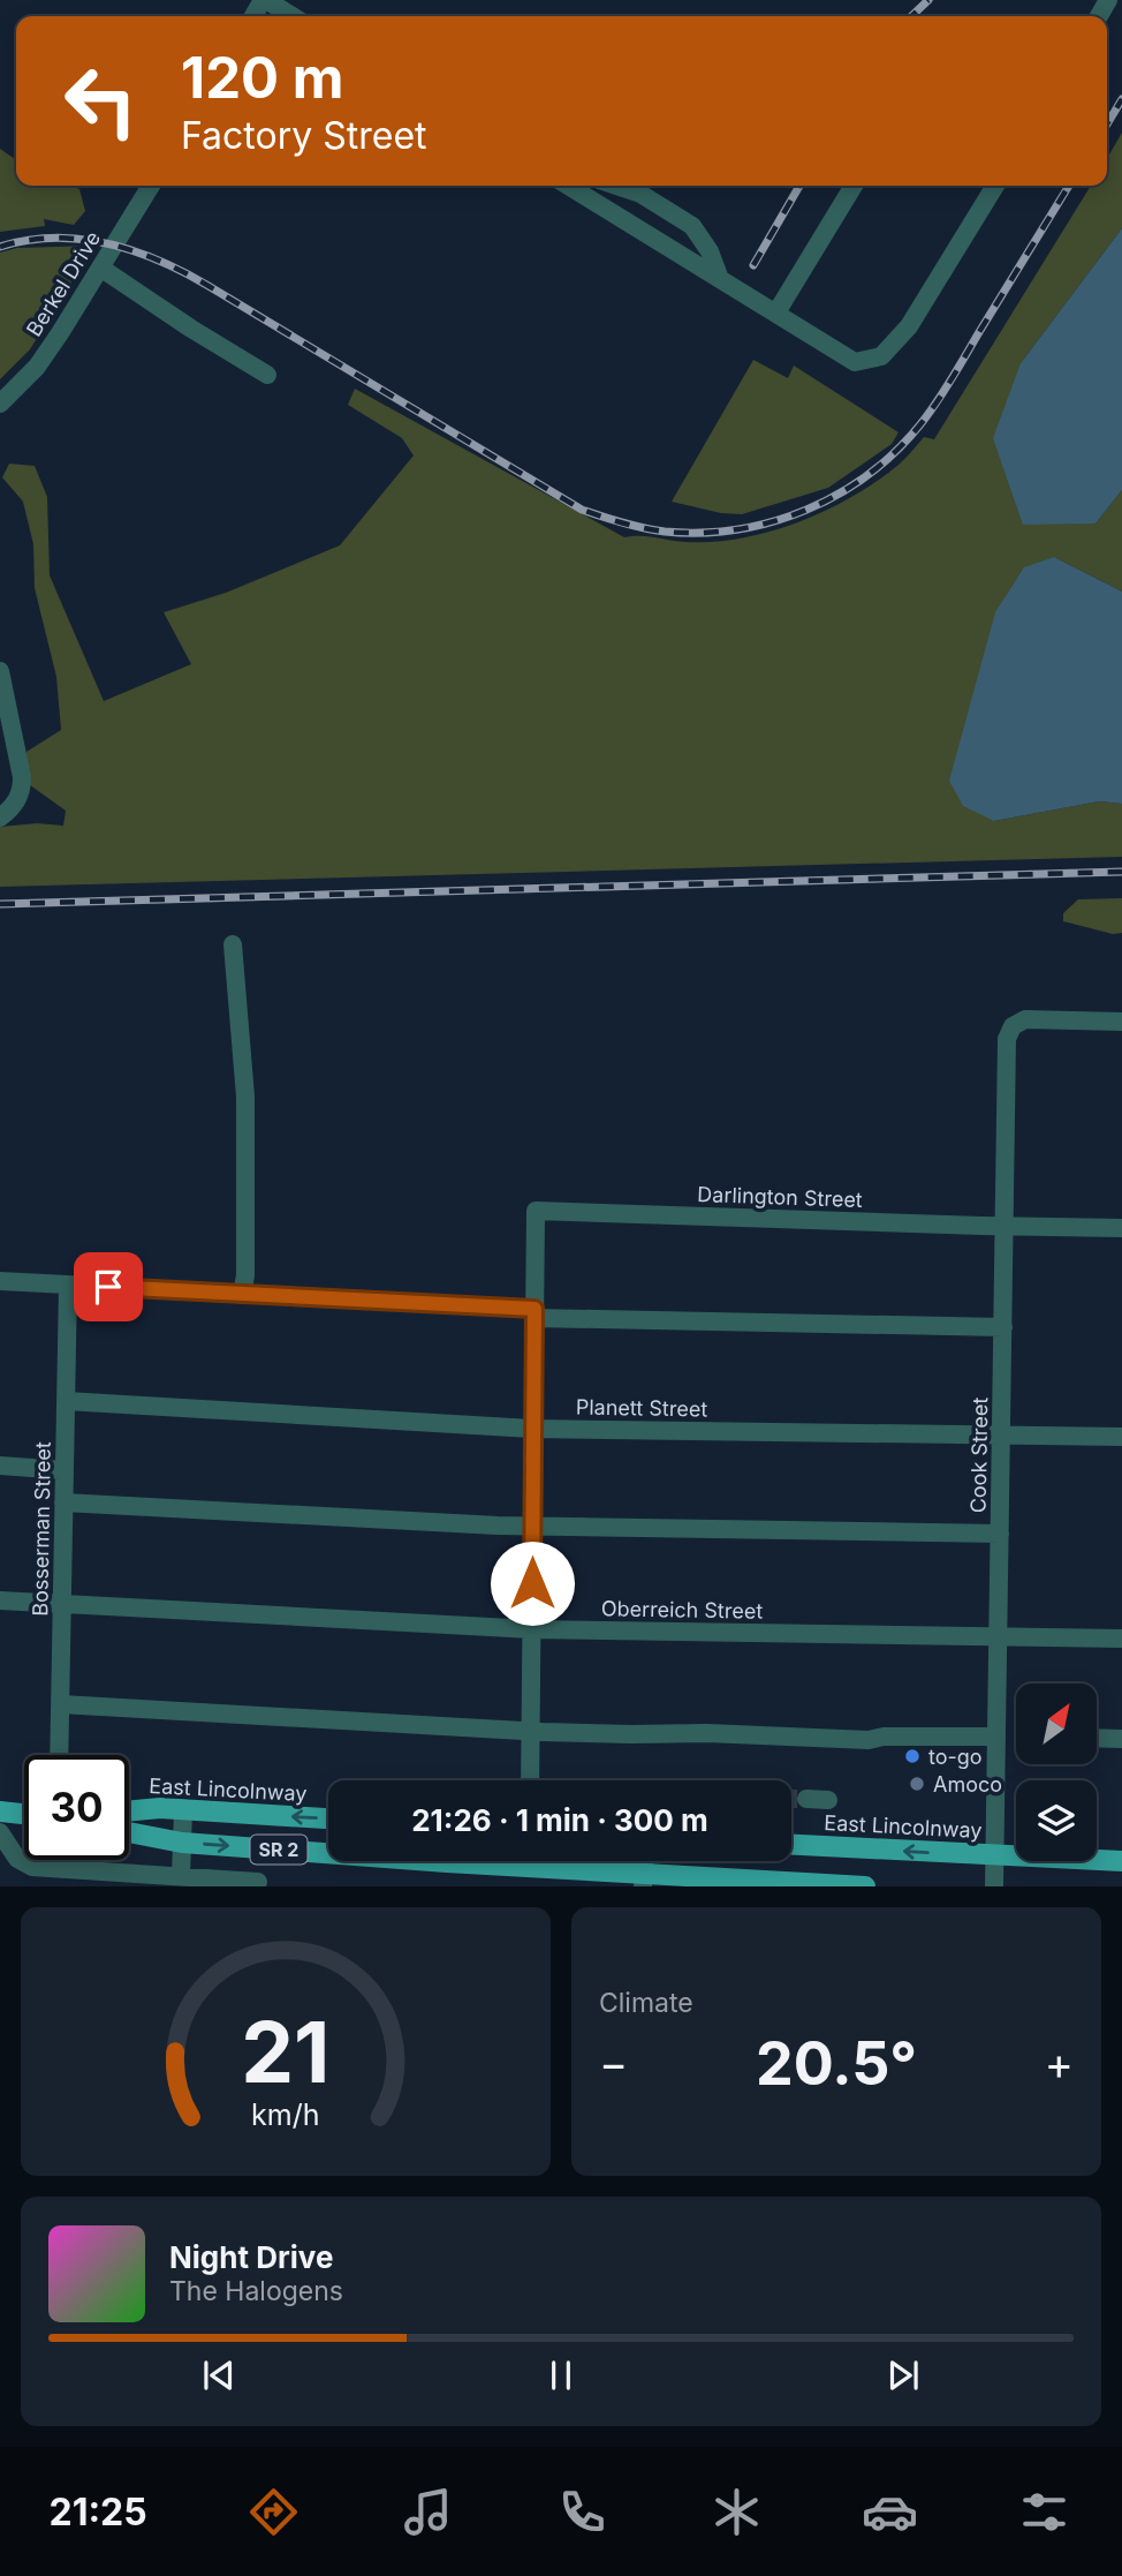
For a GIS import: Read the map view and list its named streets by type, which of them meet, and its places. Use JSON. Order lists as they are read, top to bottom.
{
  "streets": {
    "main road": ["East Lincolnway", "SR 2"],
    "street": [
      "Berkel Drive",
      "Darlington Street",
      "Planett Street",
      "Cook Street",
      "Bosserman Street",
      "Oberreich Street"
    ]
  },
  "crossings": [
    ["Darlington Street", "Cook Street"],
    ["Planett Street", "Cook Street"],
    ["Planett Street", "Bosserman Street"],
    ["Cook Street", "Oberreich Street"],
    ["Cook Street", "East Lincolnway"],
    ["Bosserman Street", "Oberreich Street"]
  ],
  "places": ["to-go", "Amoco"],
  "north": "top right",
  "page": {
    "turn": ["120 m", "Factory Street"],
    "limit": "30",
    "trip": "21:26 · 1 min · 300 m",
    "tile": "Climate",
    "heat": ["−", "20.5°", "+"],
    "song": ["Night Drive", "The Halogens"],
    "tabs": "21:25",
    "gauge": ["21", "km/h"]
  }
}
